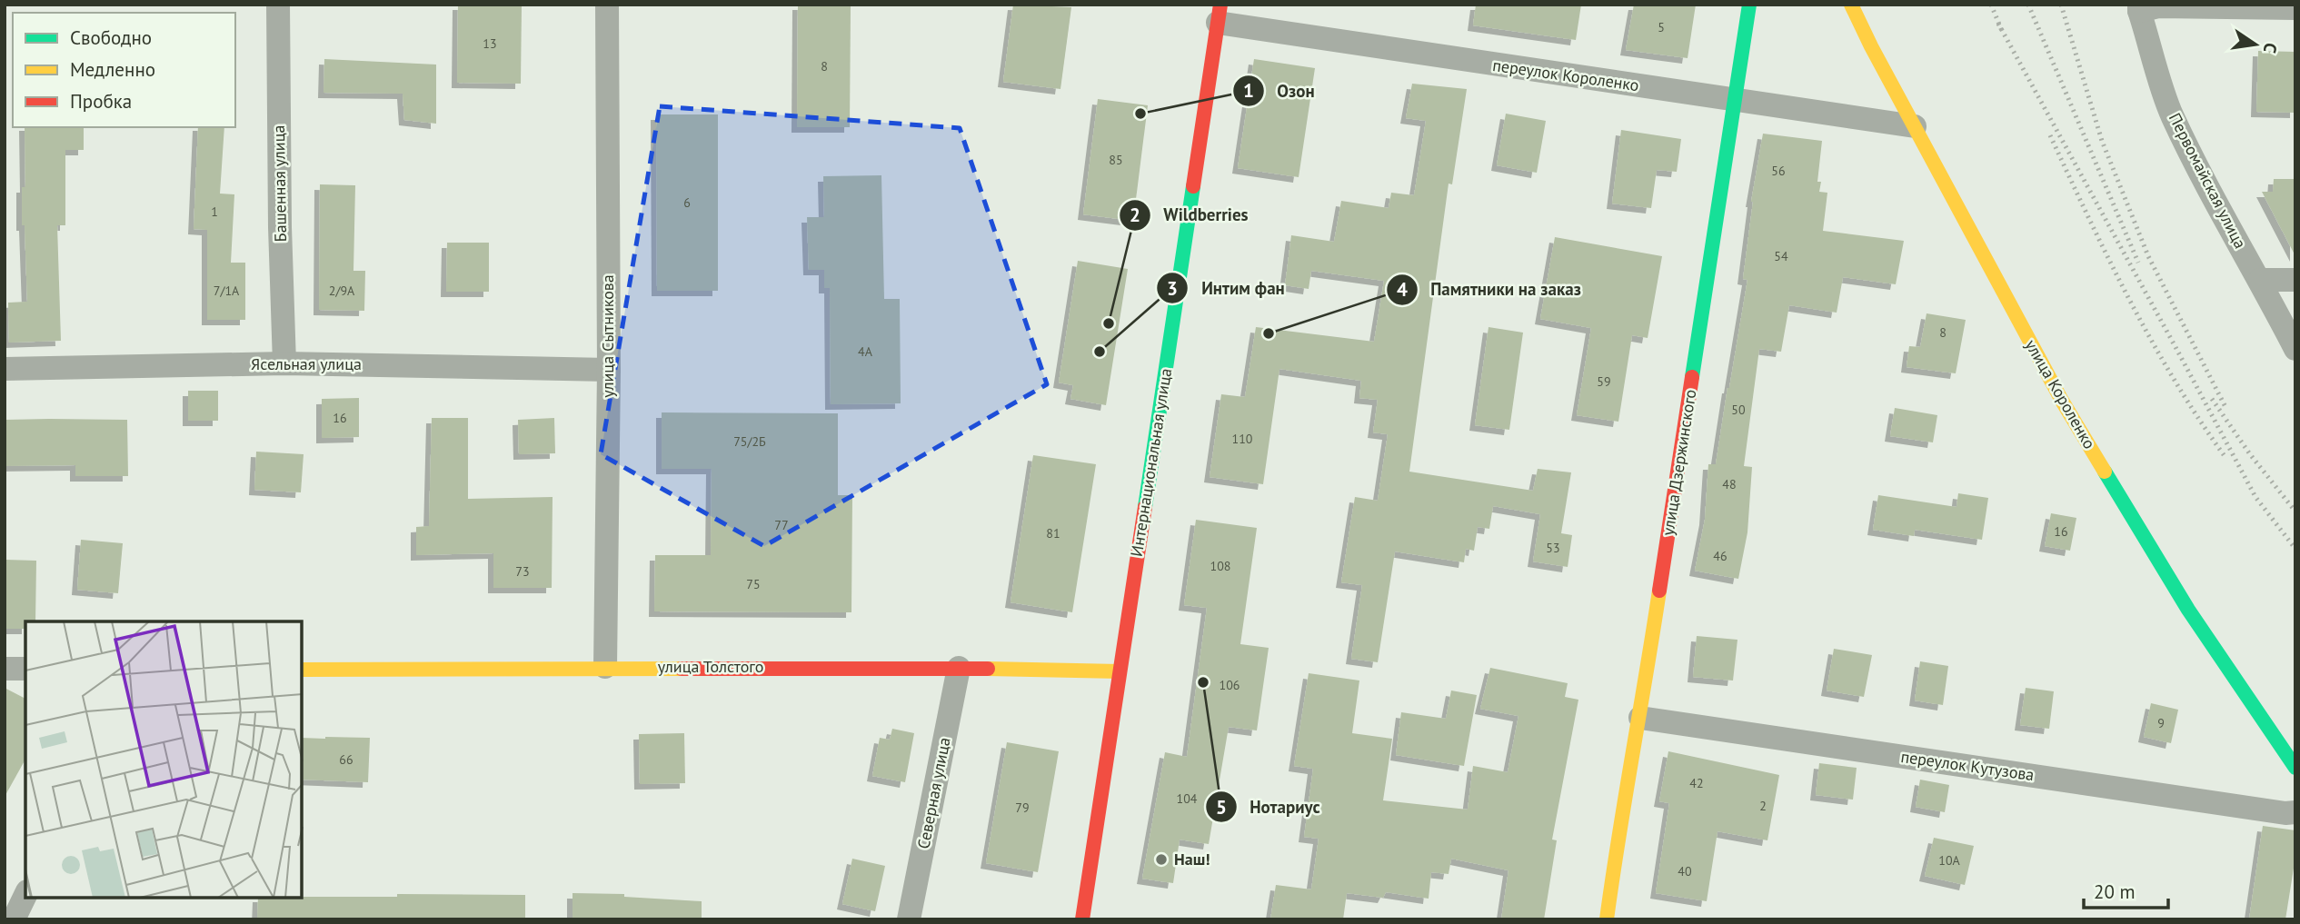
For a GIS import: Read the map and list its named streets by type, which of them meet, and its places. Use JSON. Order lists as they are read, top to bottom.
{
  "streets": {
    "street": [
      "переулок Короленко",
      "Первомайская улица",
      "Башенная улица",
      "улица Сытникова",
      "Ясельная улица",
      "улица Короленко",
      "Интернациональная улица",
      "улица Дзержинского",
      "улица Толстого",
      "переулок Кутузова",
      "Северная улица"
    ]
  },
  "crossings": [
    ["переулок Короленко", "улица Короленко"],
    ["переулок Короленко", "Интернациональная улица"],
    ["переулок Короленко", "улица Дзержинского"],
    ["Башенная улица", "Ясельная улица"],
    ["улица Сытникова", "Ясельная улица"],
    ["улица Сытникова", "улица Толстого"],
    ["Интернациональная улица", "улица Толстого"],
    ["улица Дзержинского", "переулок Кутузова"],
    ["улица Толстого", "Северная улица"]
  ],
  "places": [
    "Озон",
    "Wildberries",
    "Памятники на заказ",
    "Интим фан",
    "Нотариус",
    "Наш!"
  ],
  "house_numbers": [
    "5",
    "13",
    "8",
    "85",
    "56",
    "6",
    "1",
    "54",
    "7/1А",
    "2/9А",
    "8",
    "4А",
    "59",
    "50",
    "16",
    "110",
    "75/2Б",
    "48",
    "77",
    "16",
    "81",
    "53",
    "46",
    "108",
    "73",
    "75",
    "106",
    "9",
    "66",
    "42",
    "104",
    "2",
    "79",
    "10А",
    "40"
  ],
  "legend": ["Свободно", "Медленно", "Пробка"],
  "scale_bar": "20 m",
  "north": "right"
}
